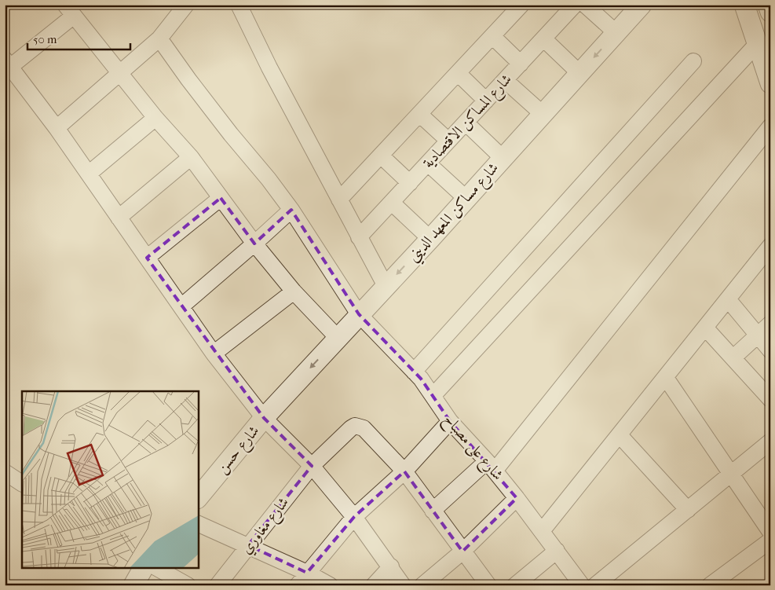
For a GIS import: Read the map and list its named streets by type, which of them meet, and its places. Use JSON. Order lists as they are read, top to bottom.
{
  "streets": {
    "street": [
      "شارع المساكن الاقتصادية",
      "شارع مساكن المعهد الديني",
      "شارع على مصباح",
      "شارع حسن",
      "شارع مغاوري"
    ]
  },
  "crossings": [
    ["شارع مساكن المعهد الديني", "شارع على مصباح"],
    ["شارع مساكن المعهد الديني", "شارع حسن"]
  ],
  "scale_bar": "50 m"
}
